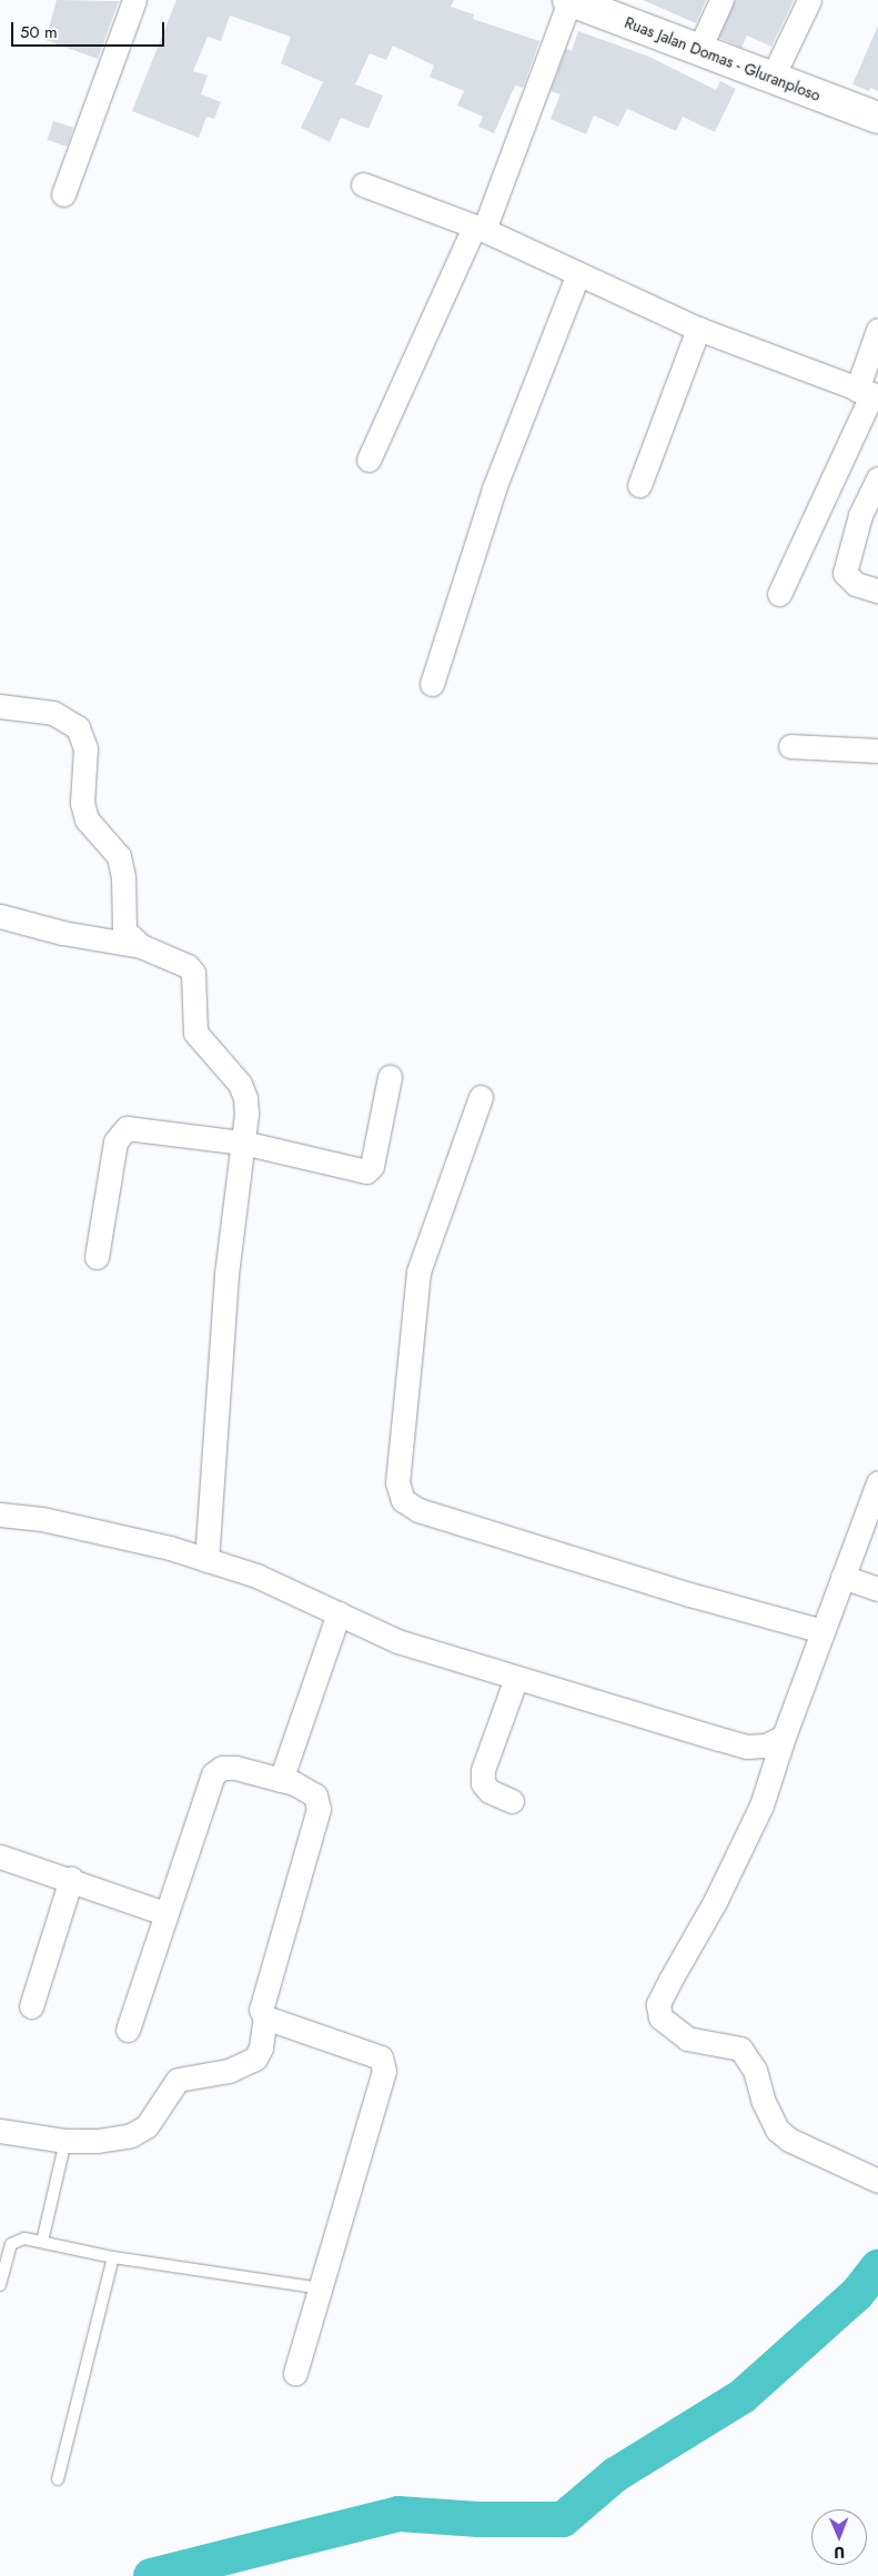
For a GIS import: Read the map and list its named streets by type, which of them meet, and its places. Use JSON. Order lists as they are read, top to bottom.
{
  "streets": {
    "main road": ["Ruas Jalan Domas - Gluranploso"]
  },
  "scale_bar": "50 m",
  "north": "bottom"
}
